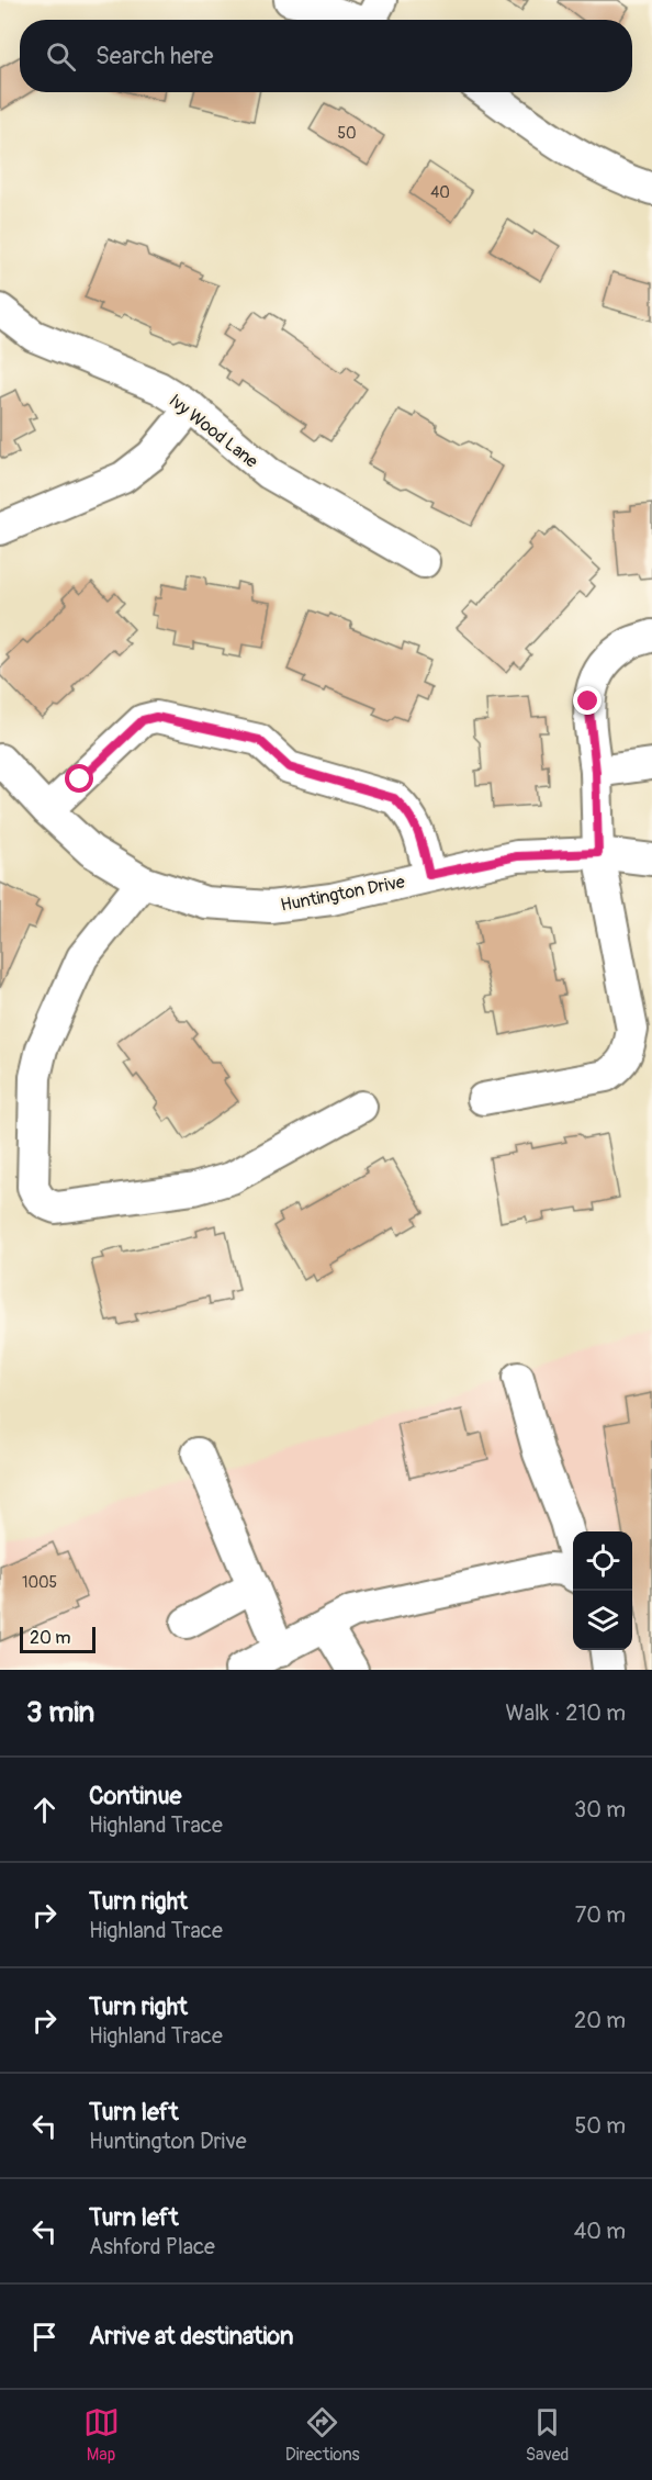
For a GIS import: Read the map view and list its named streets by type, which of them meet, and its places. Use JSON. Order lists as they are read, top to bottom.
{
  "streets": {
    "street": ["Ivy Wood Lane", "Huntington Drive"]
  },
  "house_numbers": ["50", "40", "1005"],
  "scale_bar": "20 m",
  "page": {
    "search": "Search here",
    "scale": "20 m",
    "heading": ["3 min", "Walk · 210 m"],
    "list": [
      ["Continue", "Highland Trace", "30 m"],
      ["Turn right", "Highland Trace", "70 m"],
      ["Turn right", "Highland Trace", "20 m"],
      ["Turn left", "Huntington Drive", "50 m"],
      ["Turn left", "Ashford Place", "40 m"],
      "Arrive at destination"
    ],
    "nav": ["Map", "Directions", "Saved"]
  }
}
